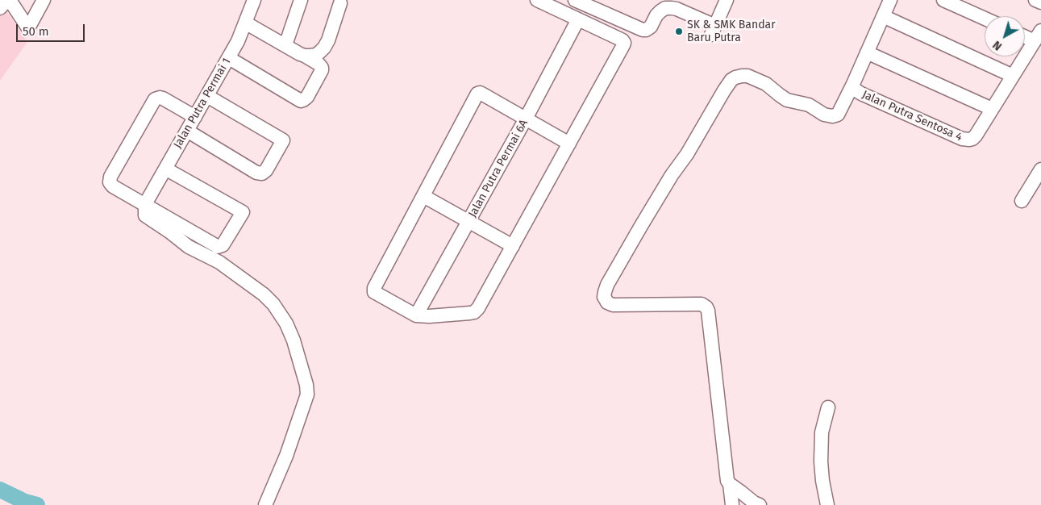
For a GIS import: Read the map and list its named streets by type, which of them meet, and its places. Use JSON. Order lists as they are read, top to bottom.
{
  "streets": {
    "street": ["Jalan Putra Permai 1", "Jalan Putra Sentosa 4", "Jalan Putra Permai 6A"]
  },
  "places": ["SK & SMK Bandar Baru Putra"],
  "scale_bar": "50 m",
  "north": "bottom left"
}
